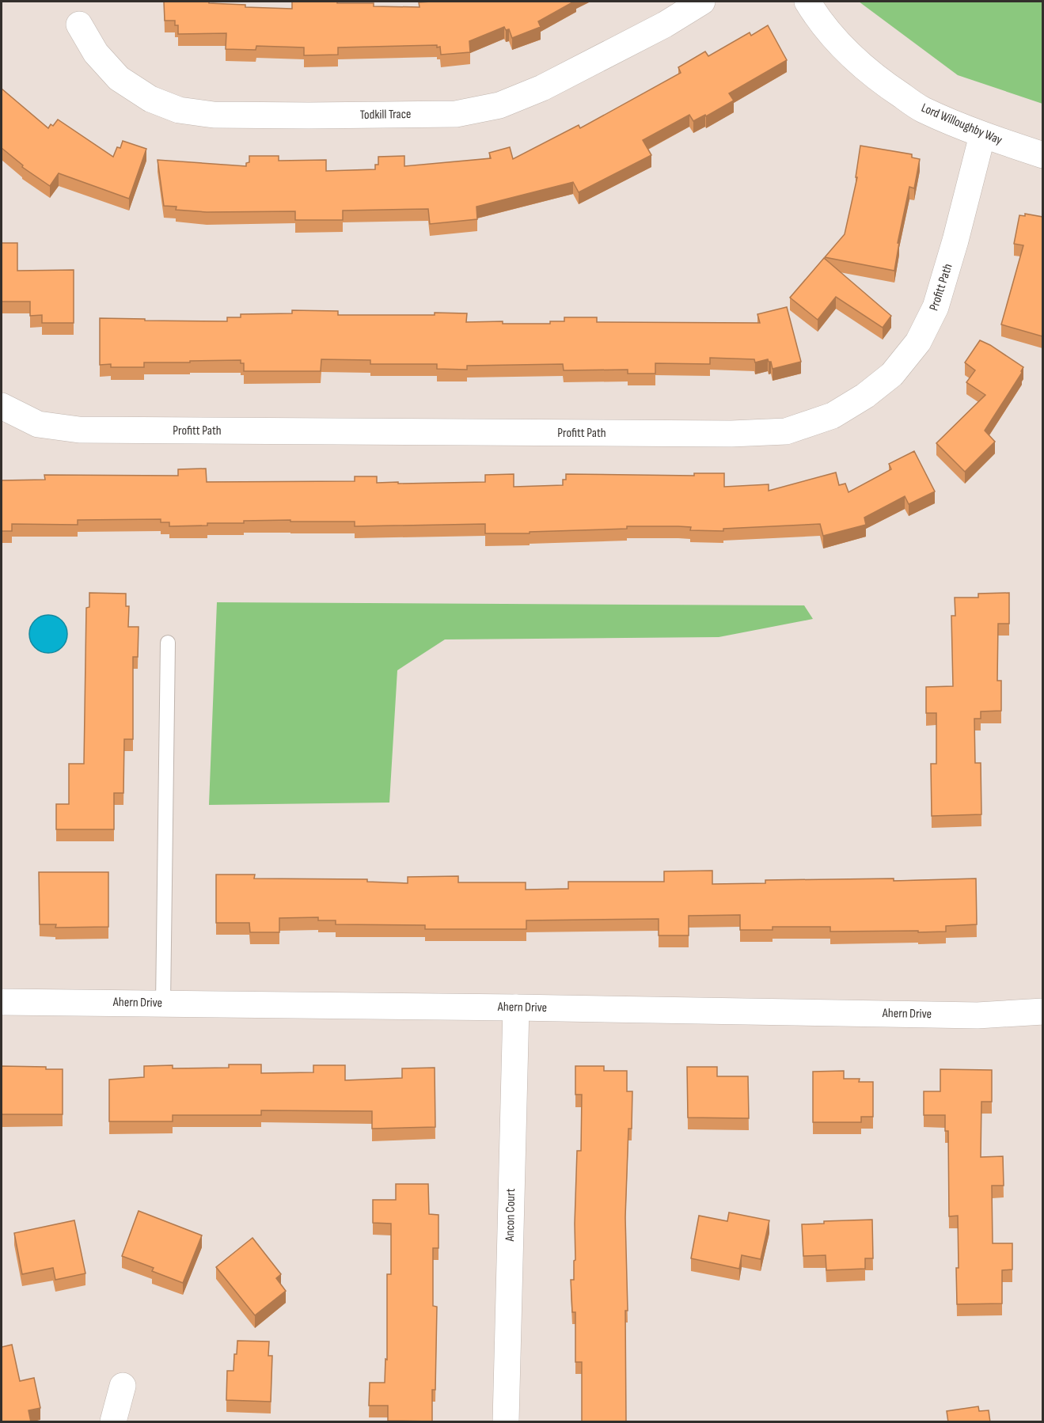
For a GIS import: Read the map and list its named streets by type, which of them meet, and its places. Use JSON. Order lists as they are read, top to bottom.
{
  "streets": {
    "street": [
      "Todkill Trace",
      "Lord Willoughby Way",
      "Profitt Path",
      "Ahern Drive",
      "Ancon Court"
    ]
  },
  "crossings": [
    ["Lord Willoughby Way", "Profitt Path"],
    ["Ahern Drive", "Ancon Court"]
  ]
}
